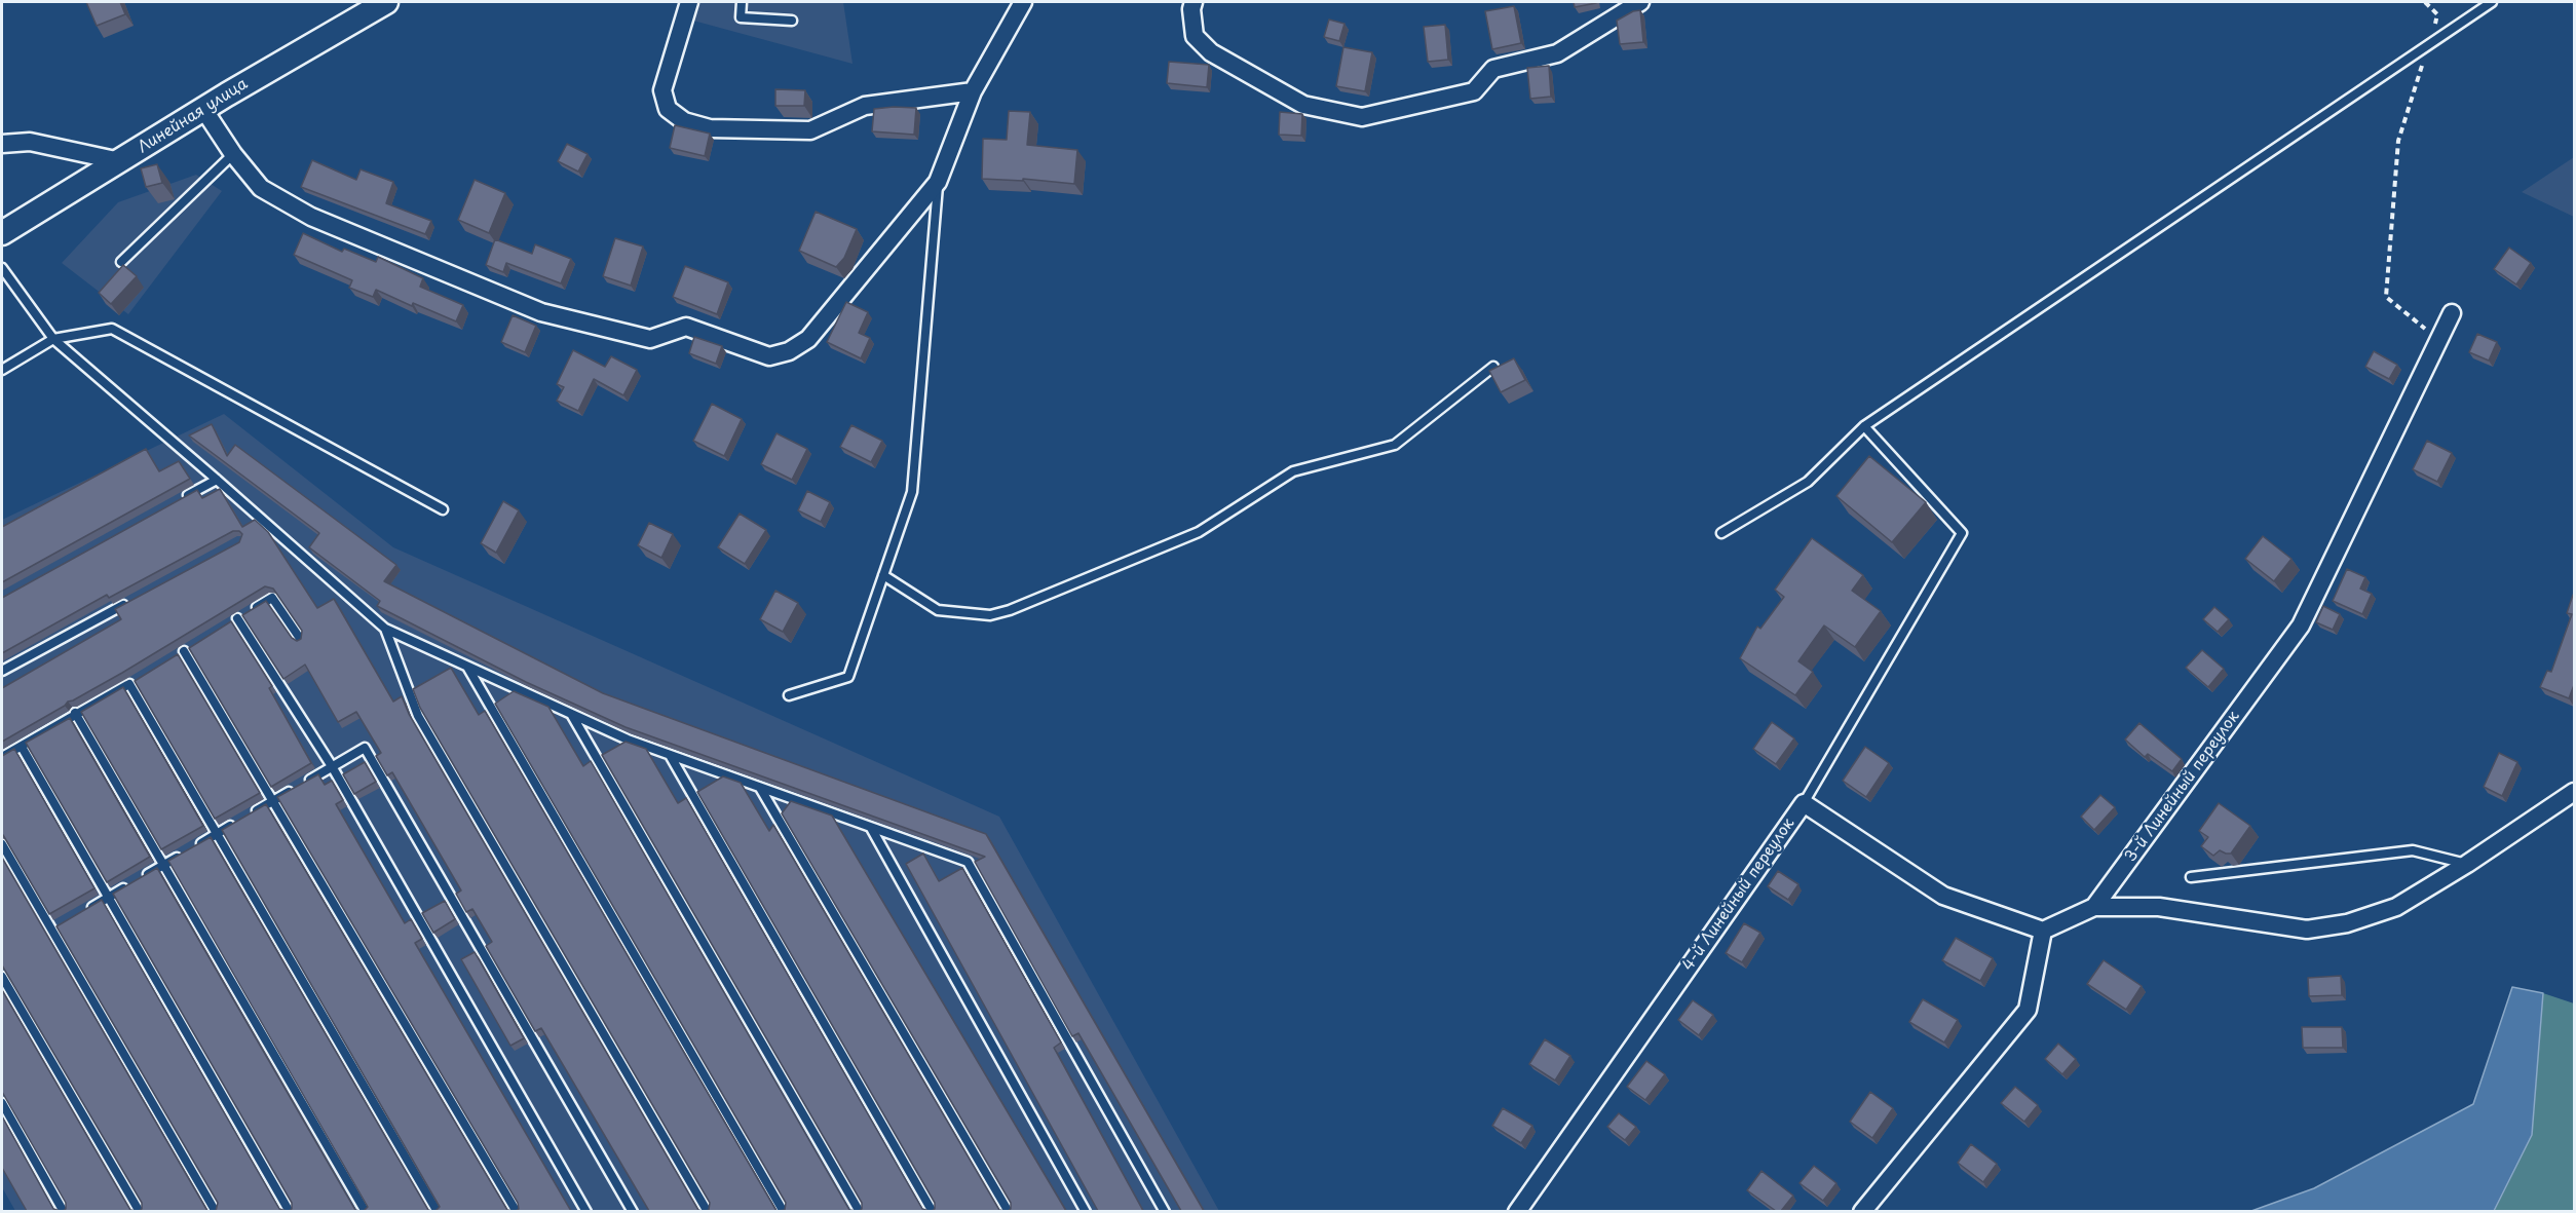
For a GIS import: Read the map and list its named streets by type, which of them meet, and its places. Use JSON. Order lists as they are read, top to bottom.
{
  "streets": {
    "street": ["Линейная улица", "3-й Линейный переулок", "4-й Линейный переулок"]
  },
  "crossings": [
    ["3-й Линейный переулок", "4-й Линейный переулок"]
  ]
}
